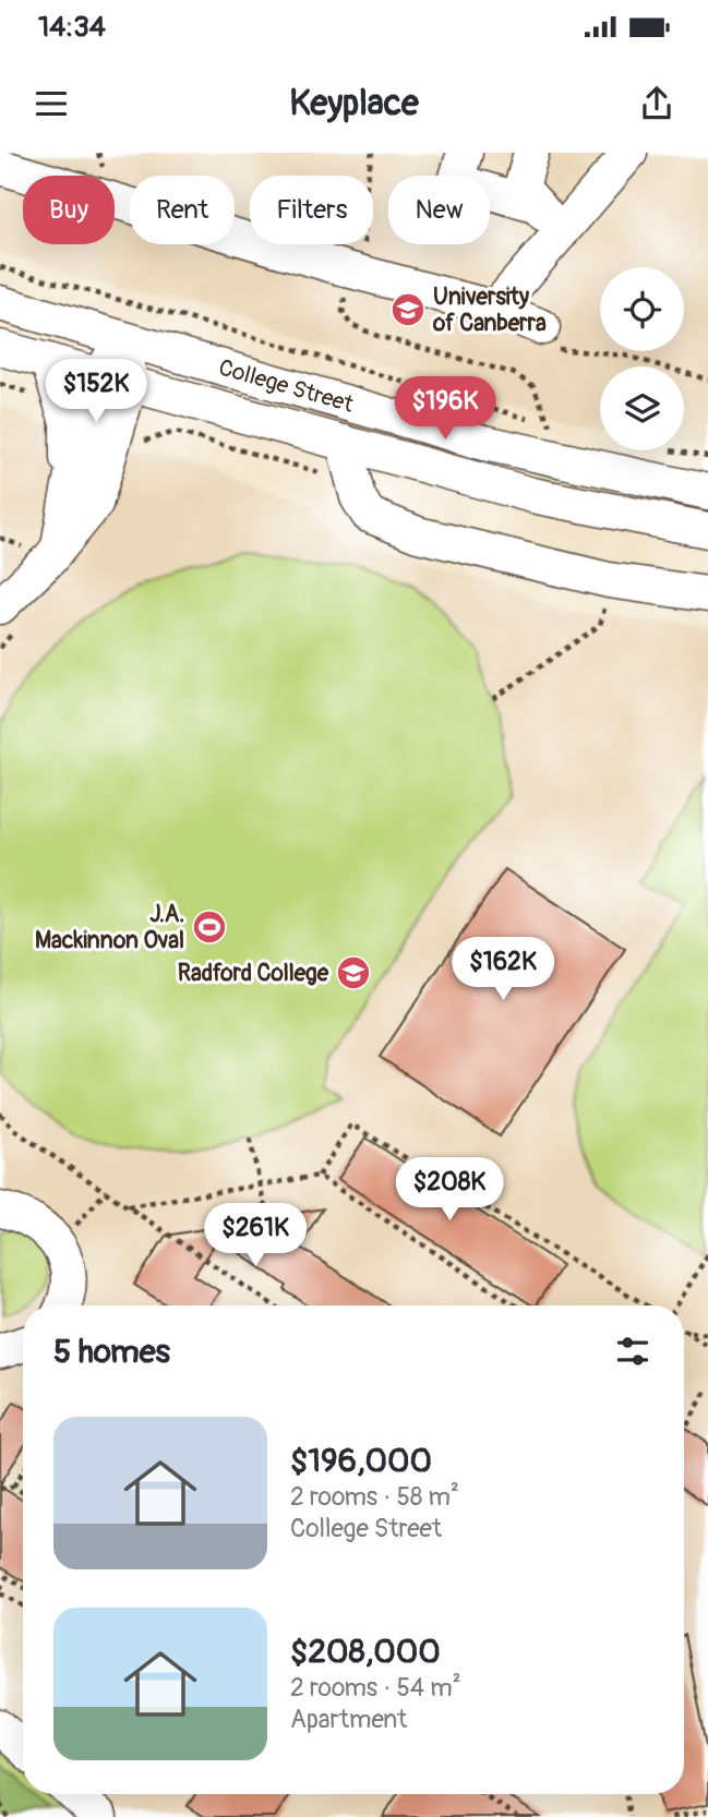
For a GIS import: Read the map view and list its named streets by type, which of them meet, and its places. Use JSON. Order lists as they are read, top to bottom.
{
  "streets": {
    "street": ["College Street"]
  },
  "places": {
    "school or university": ["University of Canberra", "Radford College"],
    "sports": ["J.A. Mackinnon Oval"]
  },
  "page": {
    "status": "14:34",
    "header": "Keyplace",
    "chip": [
      "Buy",
      "Rent",
      "Filters",
      "New"
    ],
    "price": [
      "$152K",
      "$196K",
      "$162K",
      "$208K",
      "$261K"
    ],
    "heading": "5 homes",
    "list": [
      {
        "name": "$196,000",
        "note": "2 rooms · 58 m² · College Street"
      },
      {
        "name": "$208,000",
        "note": "2 rooms · 54 m² · Apartment"
      }
    ]
  }
}
